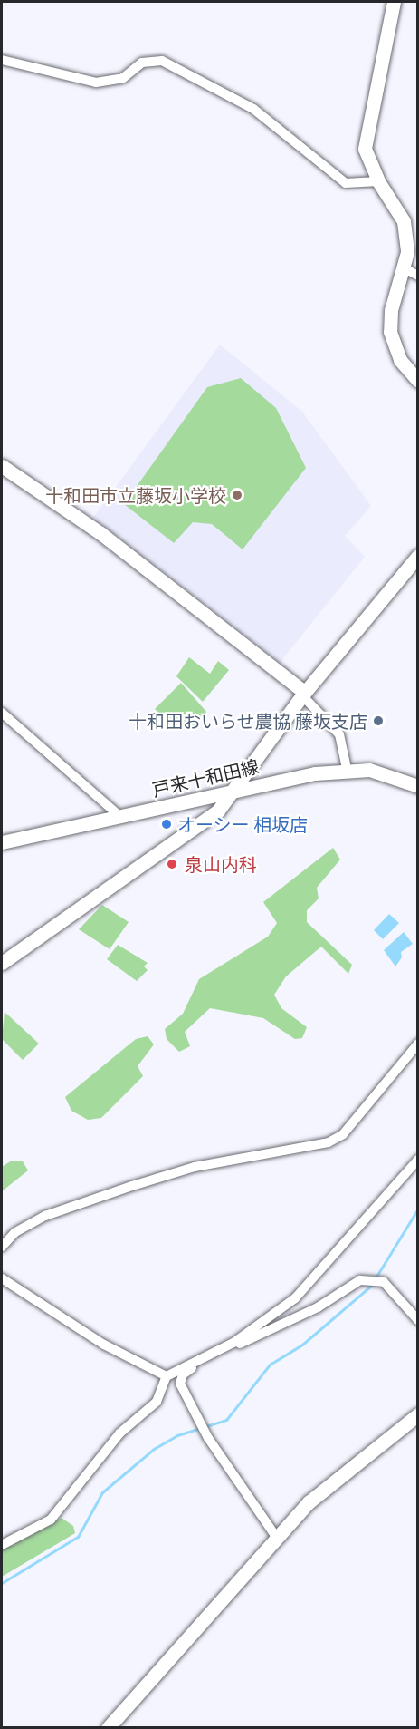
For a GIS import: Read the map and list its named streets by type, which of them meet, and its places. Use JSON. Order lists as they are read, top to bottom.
{
  "streets": {
    "street": ["戸来十和田線"]
  },
  "places": [
    "十和田市立藤坂小学校",
    "十和田おいらせ農協 藤坂支店",
    "オーシー 相坂店",
    "泉山内科"
  ]
}
